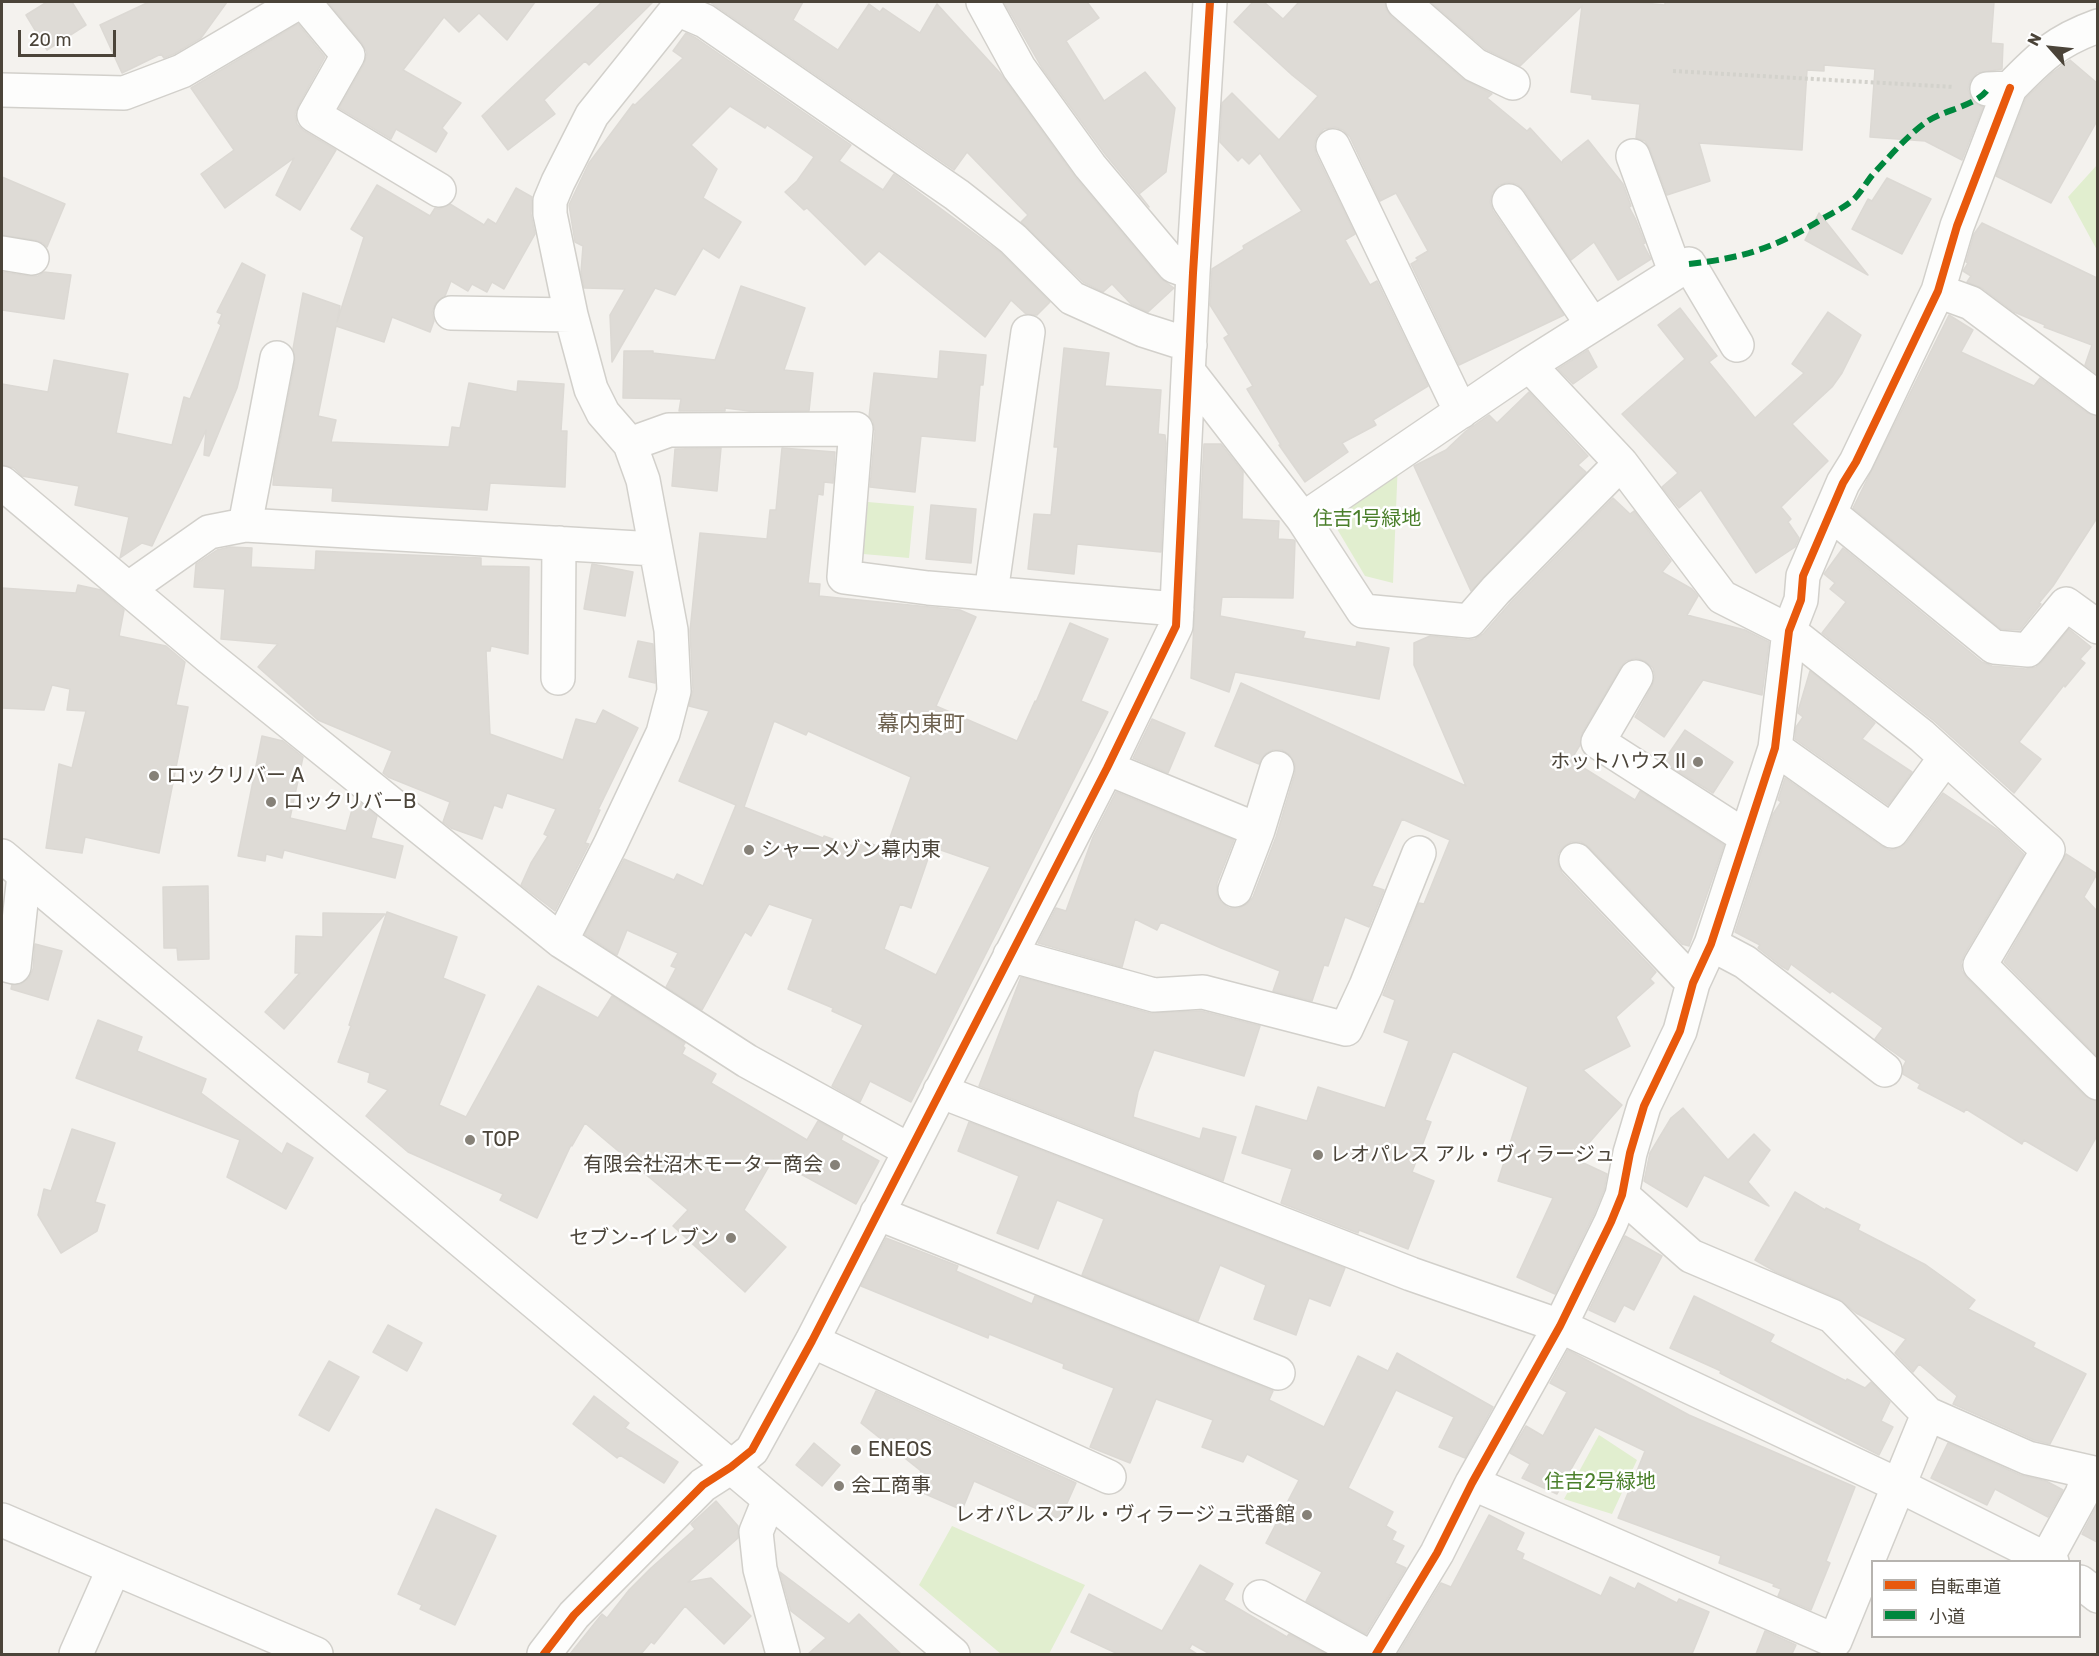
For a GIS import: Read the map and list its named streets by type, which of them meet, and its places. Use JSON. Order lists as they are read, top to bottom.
{
  "districts": ["幕内東町"],
  "parks": ["住吉1号緑地", "住吉2号緑地"],
  "places": [
    "ホットハウス II",
    "ロックリバー A",
    "ロックリバーB",
    "シャーメゾン幕内東",
    "TOP",
    "レオパレス アル・ヴィラージュ",
    "有限会社沼木モーター商会",
    "セブン-イレブン",
    "ENEOS",
    "会工商事",
    "レオパレスアル・ヴィラージュ弐番館"
  ],
  "legend": ["自転車道", "小道"],
  "scale_bar": "20 m",
  "north": "top left"
}
